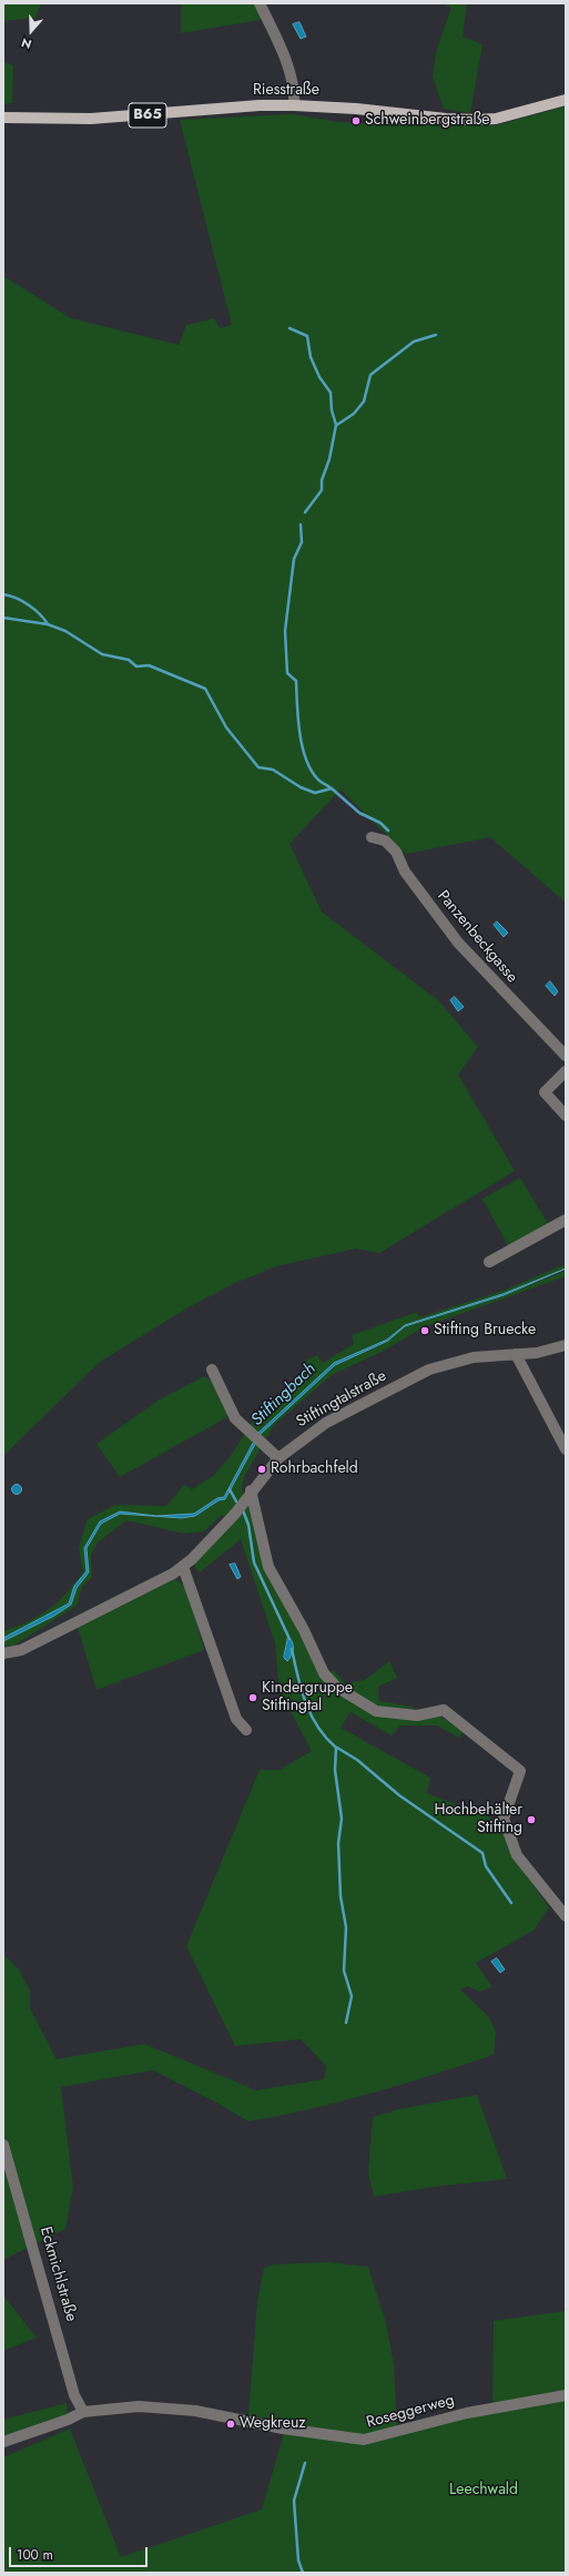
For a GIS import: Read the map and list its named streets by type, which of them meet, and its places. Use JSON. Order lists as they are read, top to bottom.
{
  "streets": {
    "main road": ["Riesstraße", "B65"],
    "street": [
      "Panzenbeckgasse",
      "Stiftingtalstraße",
      "Eckmichlstraße",
      "Roseggerweg"
    ]
  },
  "crossings": [
    ["Eckmichlstraße", "Roseggerweg"]
  ],
  "water": ["Stiftingbach"],
  "parks": ["Leechwald"],
  "places": [
    "Schweinbergstraße",
    "Stifting Bruecke",
    "Rohrbachfeld",
    "Kindergruppe Stiftingtal",
    "Hochbehälter Stifting",
    "Wegkreuz"
  ],
  "scale_bar": "100 m",
  "north": "bottom"
}
